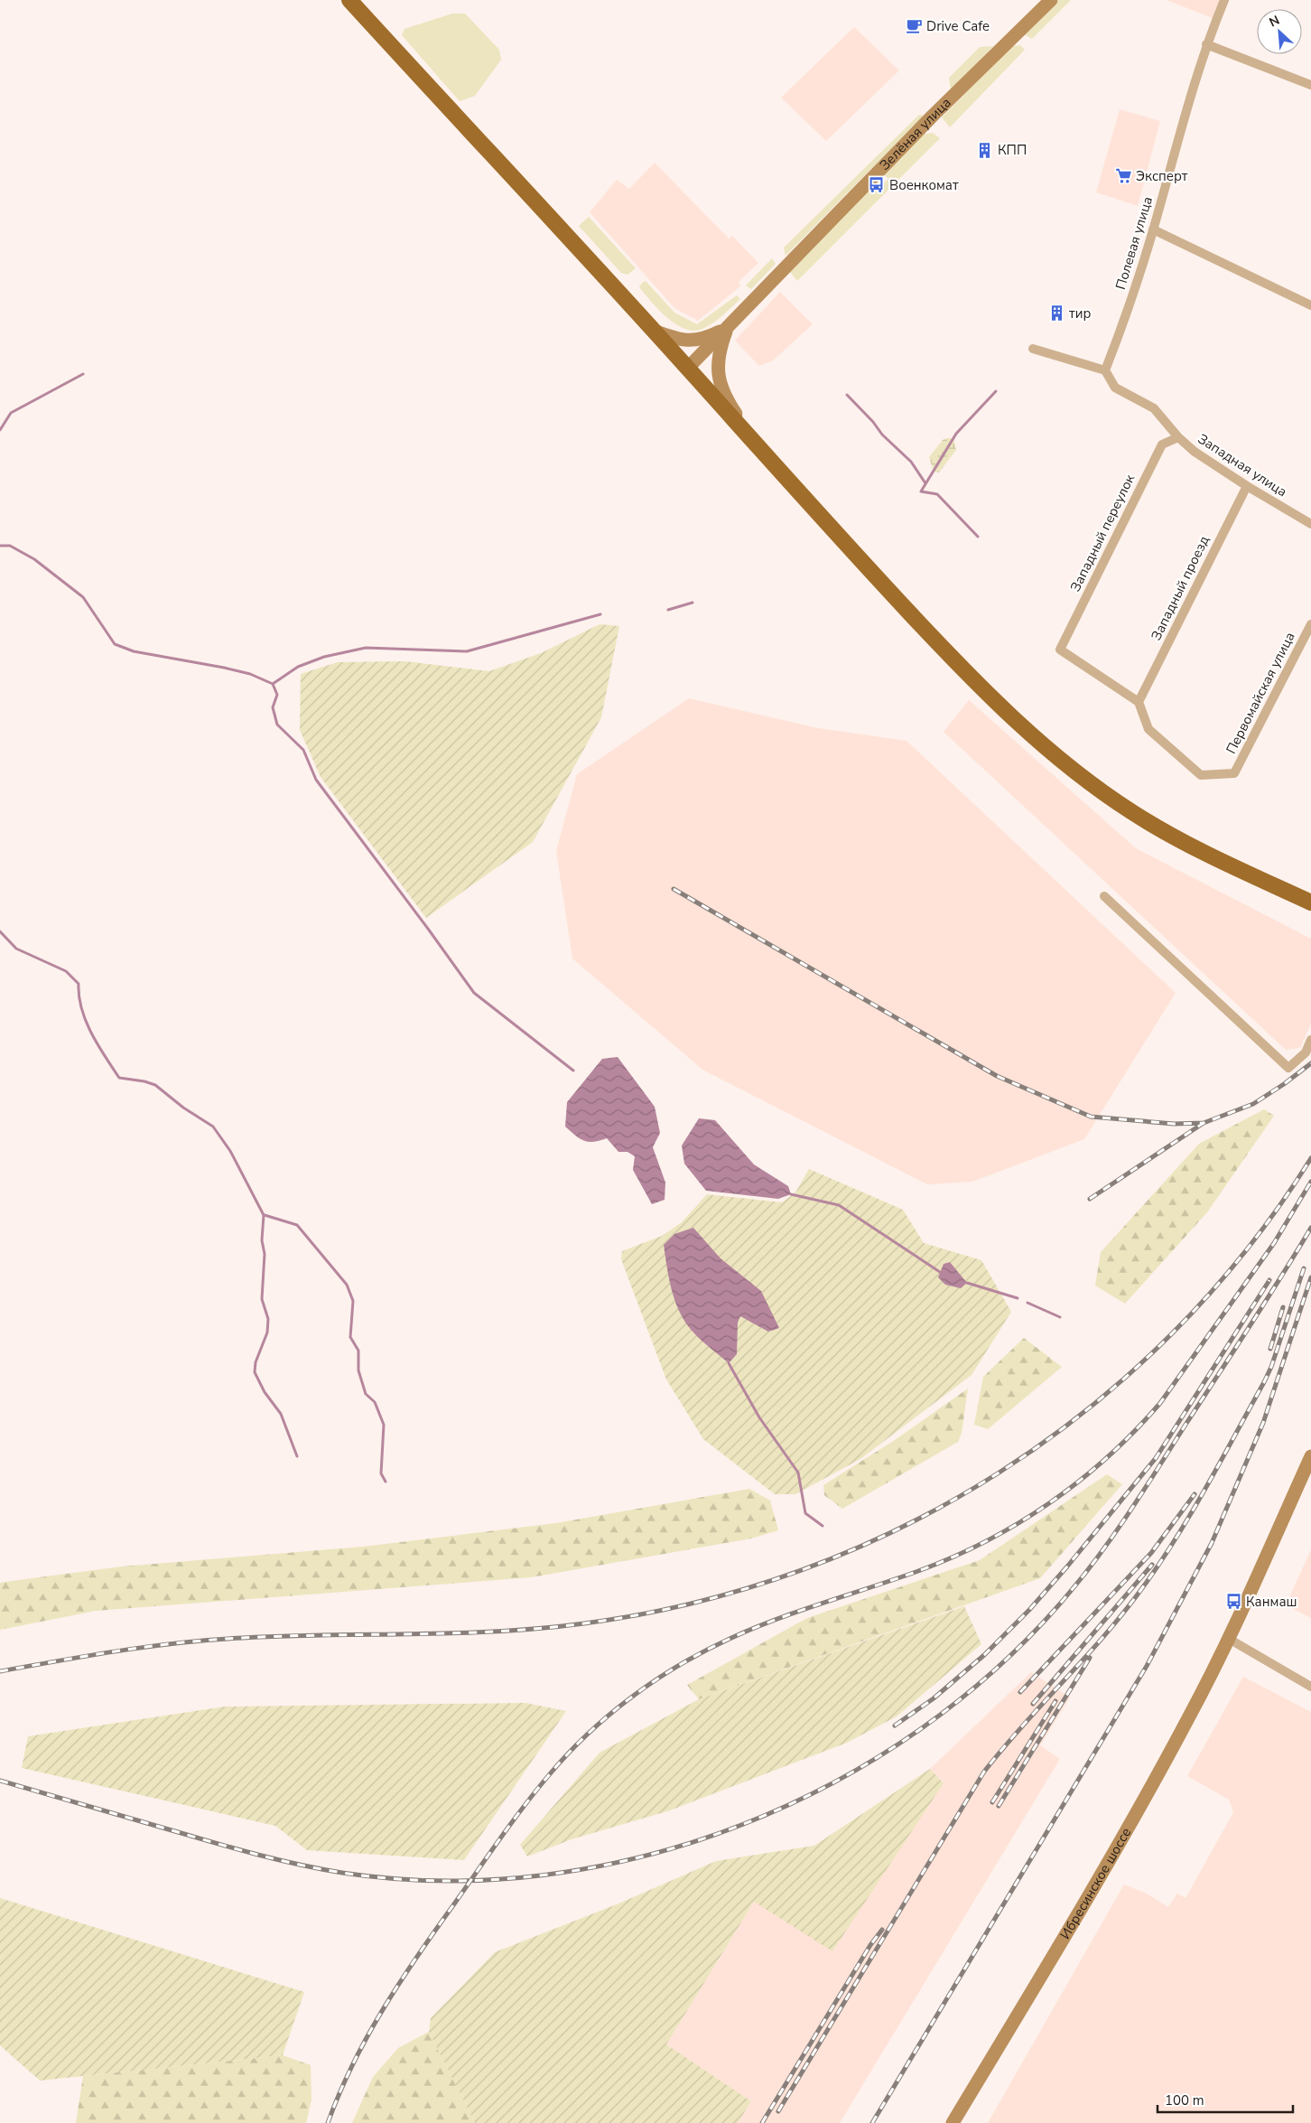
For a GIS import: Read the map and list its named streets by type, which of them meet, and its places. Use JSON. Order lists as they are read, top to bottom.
{
  "streets": {
    "main road": ["Зелёная улица", "Ибресинское шоссе"],
    "street": [
      "Полевая улица",
      "Западная улица",
      "Западный переулок",
      "Западный проезд",
      "Первомайская улица"
    ]
  },
  "crossings": [
    ["Полевая улица", "Западная улица"],
    ["Западная улица", "Западный переулок"],
    ["Западная улица", "Западный проезд"],
    ["Западный переулок", "Западный проезд"],
    ["Западный переулок", "Первомайская улица"],
    ["Западный проезд", "Первомайская улица"]
  ],
  "places": {
    "cafe": ["Drive Cafe"],
    "building": ["КПП", "тир"],
    "supermarket": ["Эксперт"],
    "bus stop": ["Военкомат", "Канмаш"]
  },
  "scale_bar": "100 m",
  "north": "top left"
}
